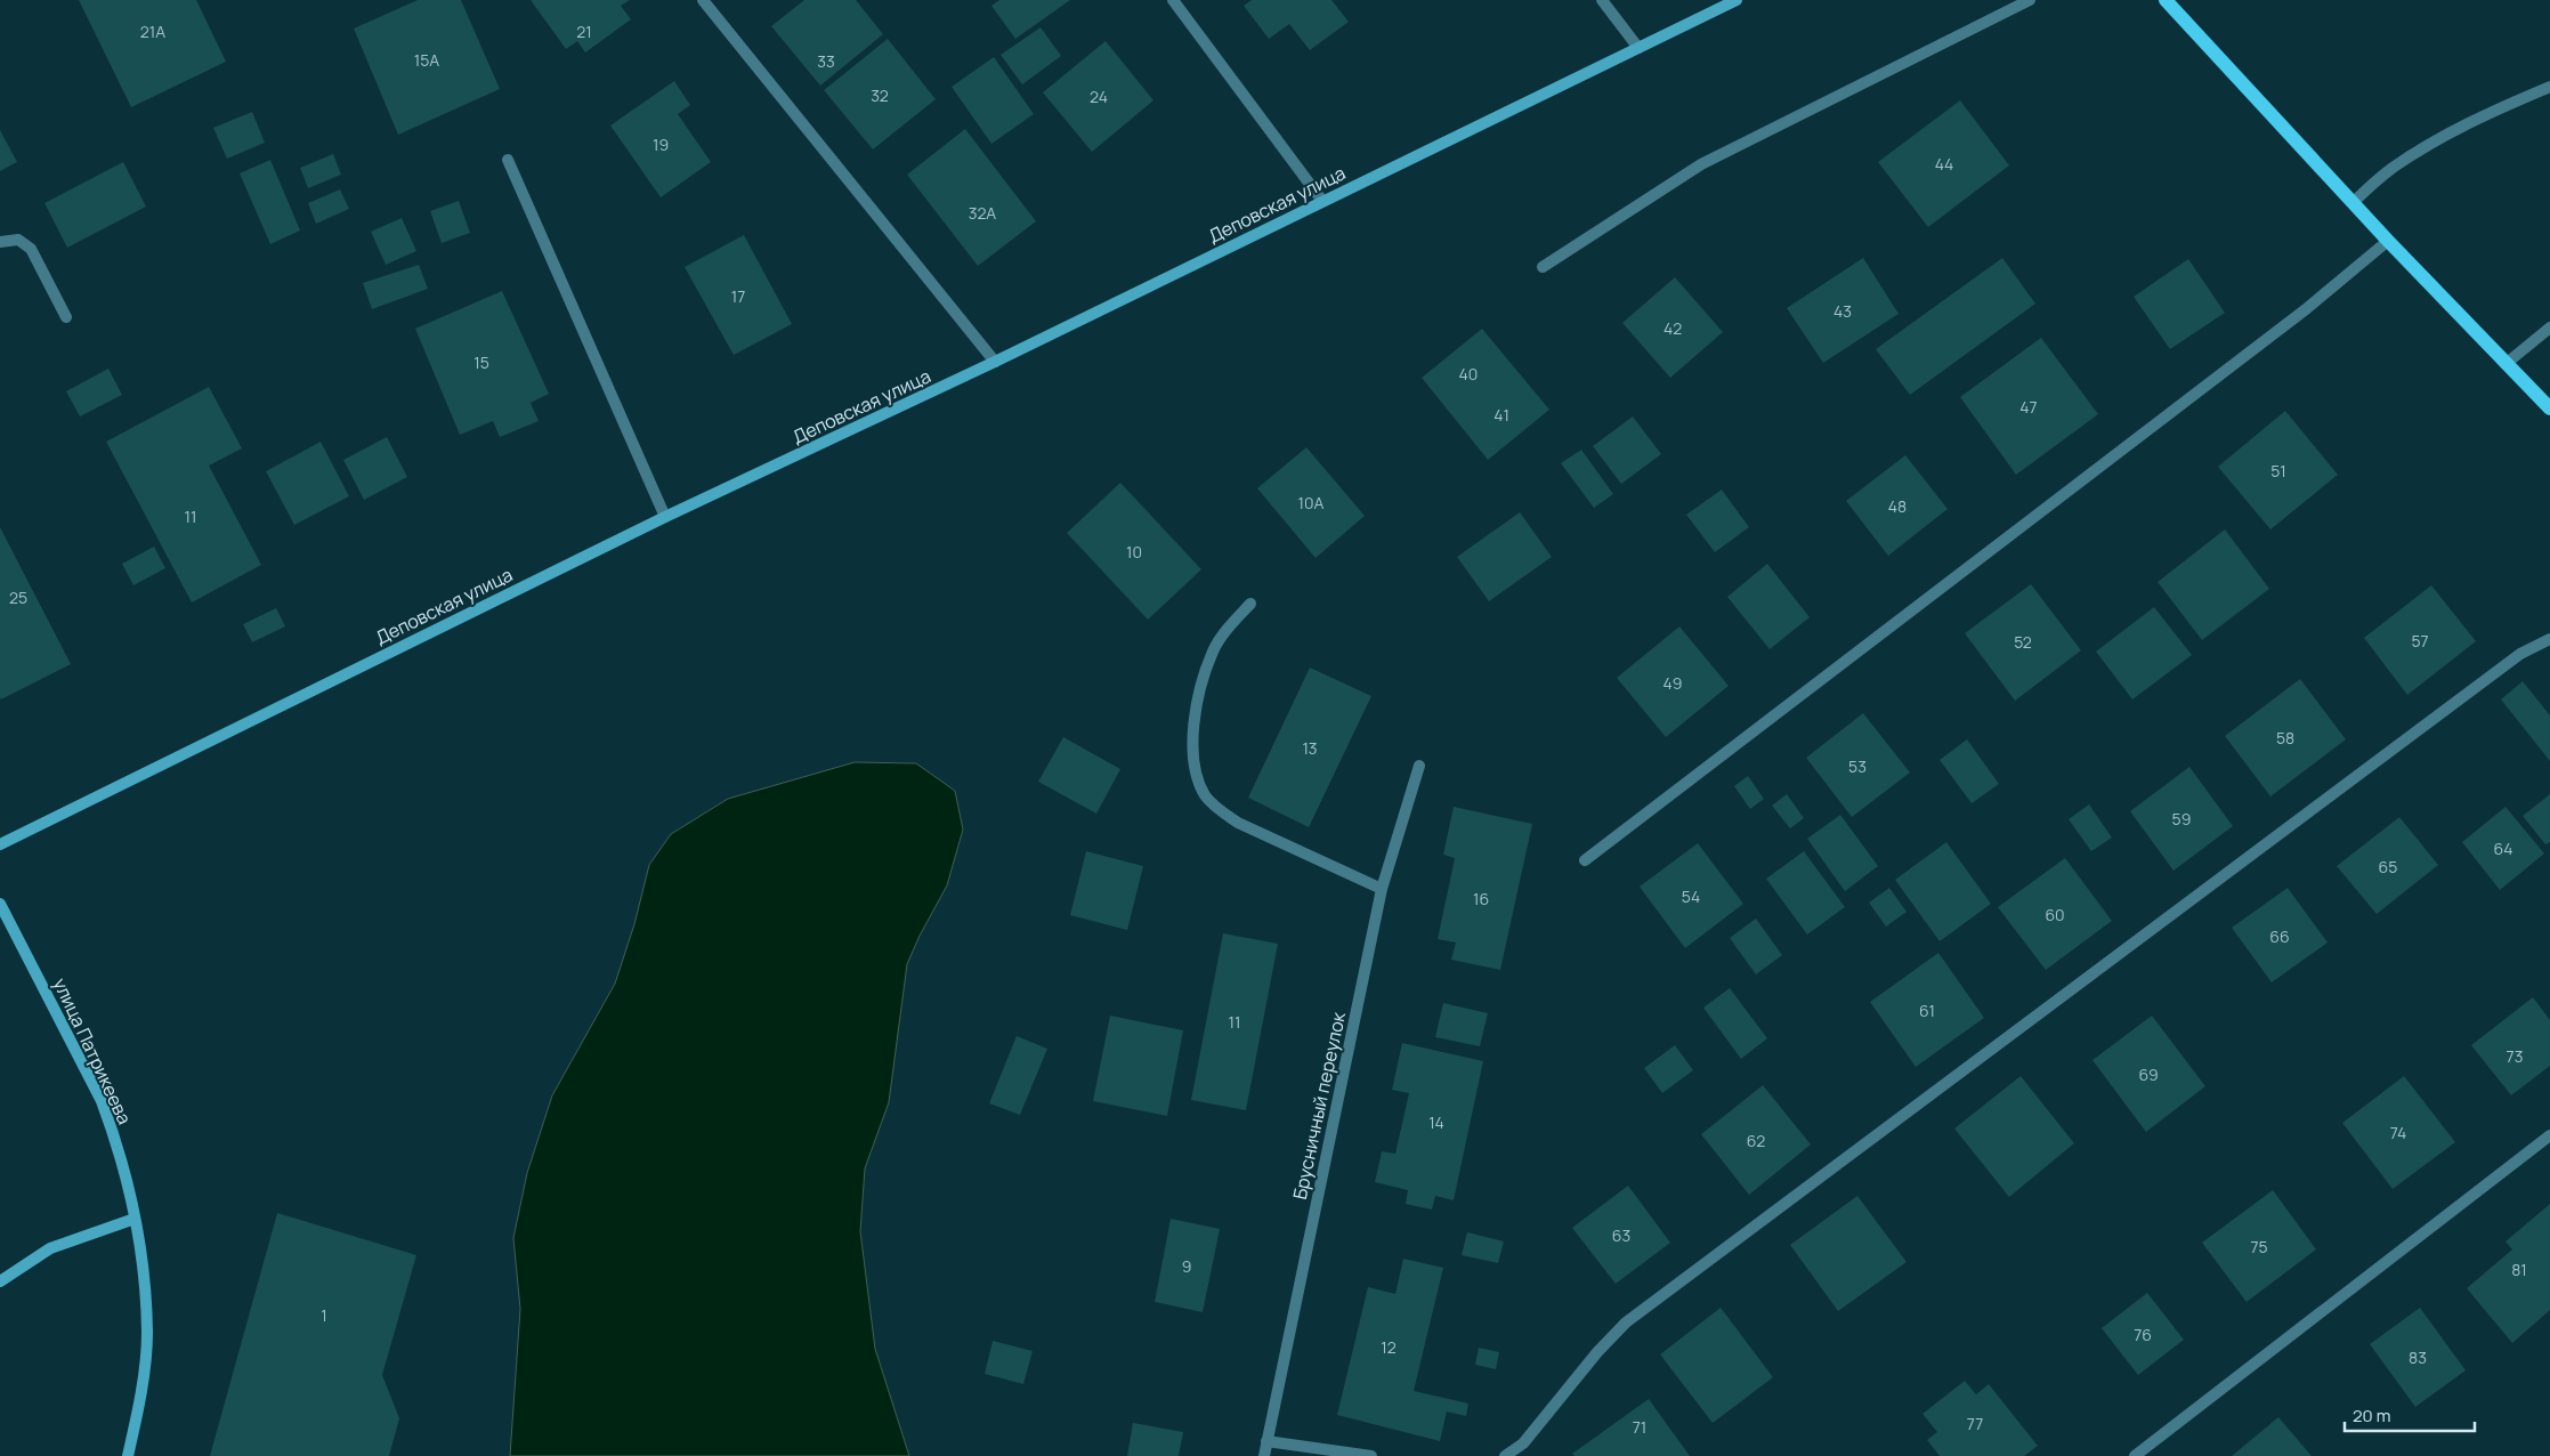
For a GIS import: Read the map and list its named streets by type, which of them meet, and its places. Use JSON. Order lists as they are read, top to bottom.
{
  "streets": {
    "street": ["Деповская улица", "улица Патрикеева", "Брусничный переулок"]
  },
  "house_numbers": [
    "21А",
    "21",
    "15А",
    "33",
    "32",
    "24",
    "19",
    "44",
    "32А",
    "17",
    "43",
    "42",
    "15",
    "40",
    "47",
    "41",
    "51",
    "10А",
    "48",
    "11",
    "10",
    "25",
    "57",
    "52",
    "49",
    "58",
    "13",
    "53",
    "59",
    "64",
    "65",
    "54",
    "16",
    "60",
    "66",
    "61",
    "11",
    "73",
    "69",
    "14",
    "74",
    "62",
    "63",
    "75",
    "9",
    "81",
    "1",
    "76",
    "12",
    "83",
    "77",
    "71"
  ],
  "scale_bar": "20 m"
}
